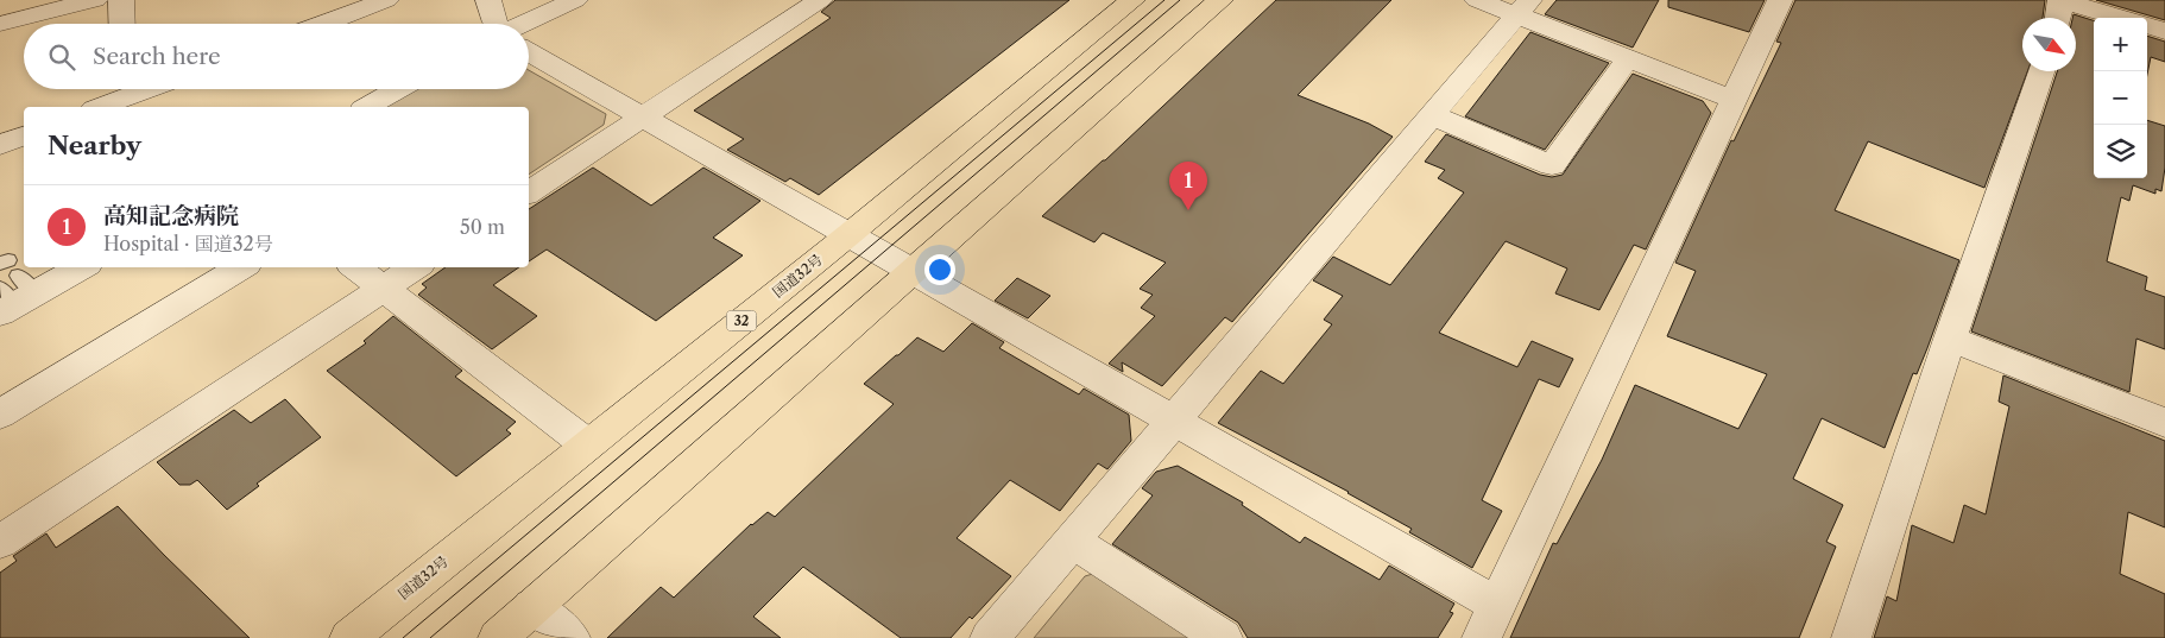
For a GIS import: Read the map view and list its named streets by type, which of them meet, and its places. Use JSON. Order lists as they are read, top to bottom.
{
  "streets": {
    "highway": ["国道32号", "32"]
  },
  "north": "bottom right",
  "page": {
    "map_buttons": ["+", "−"],
    "search": "Search here",
    "heading": "Nearby",
    "pins": "1",
    "list": [
      {
        "mark": "1",
        "name": "高知記念病院",
        "note": "Hospital · 国道32号",
        "value": "50 m"
      }
    ]
  }
}
